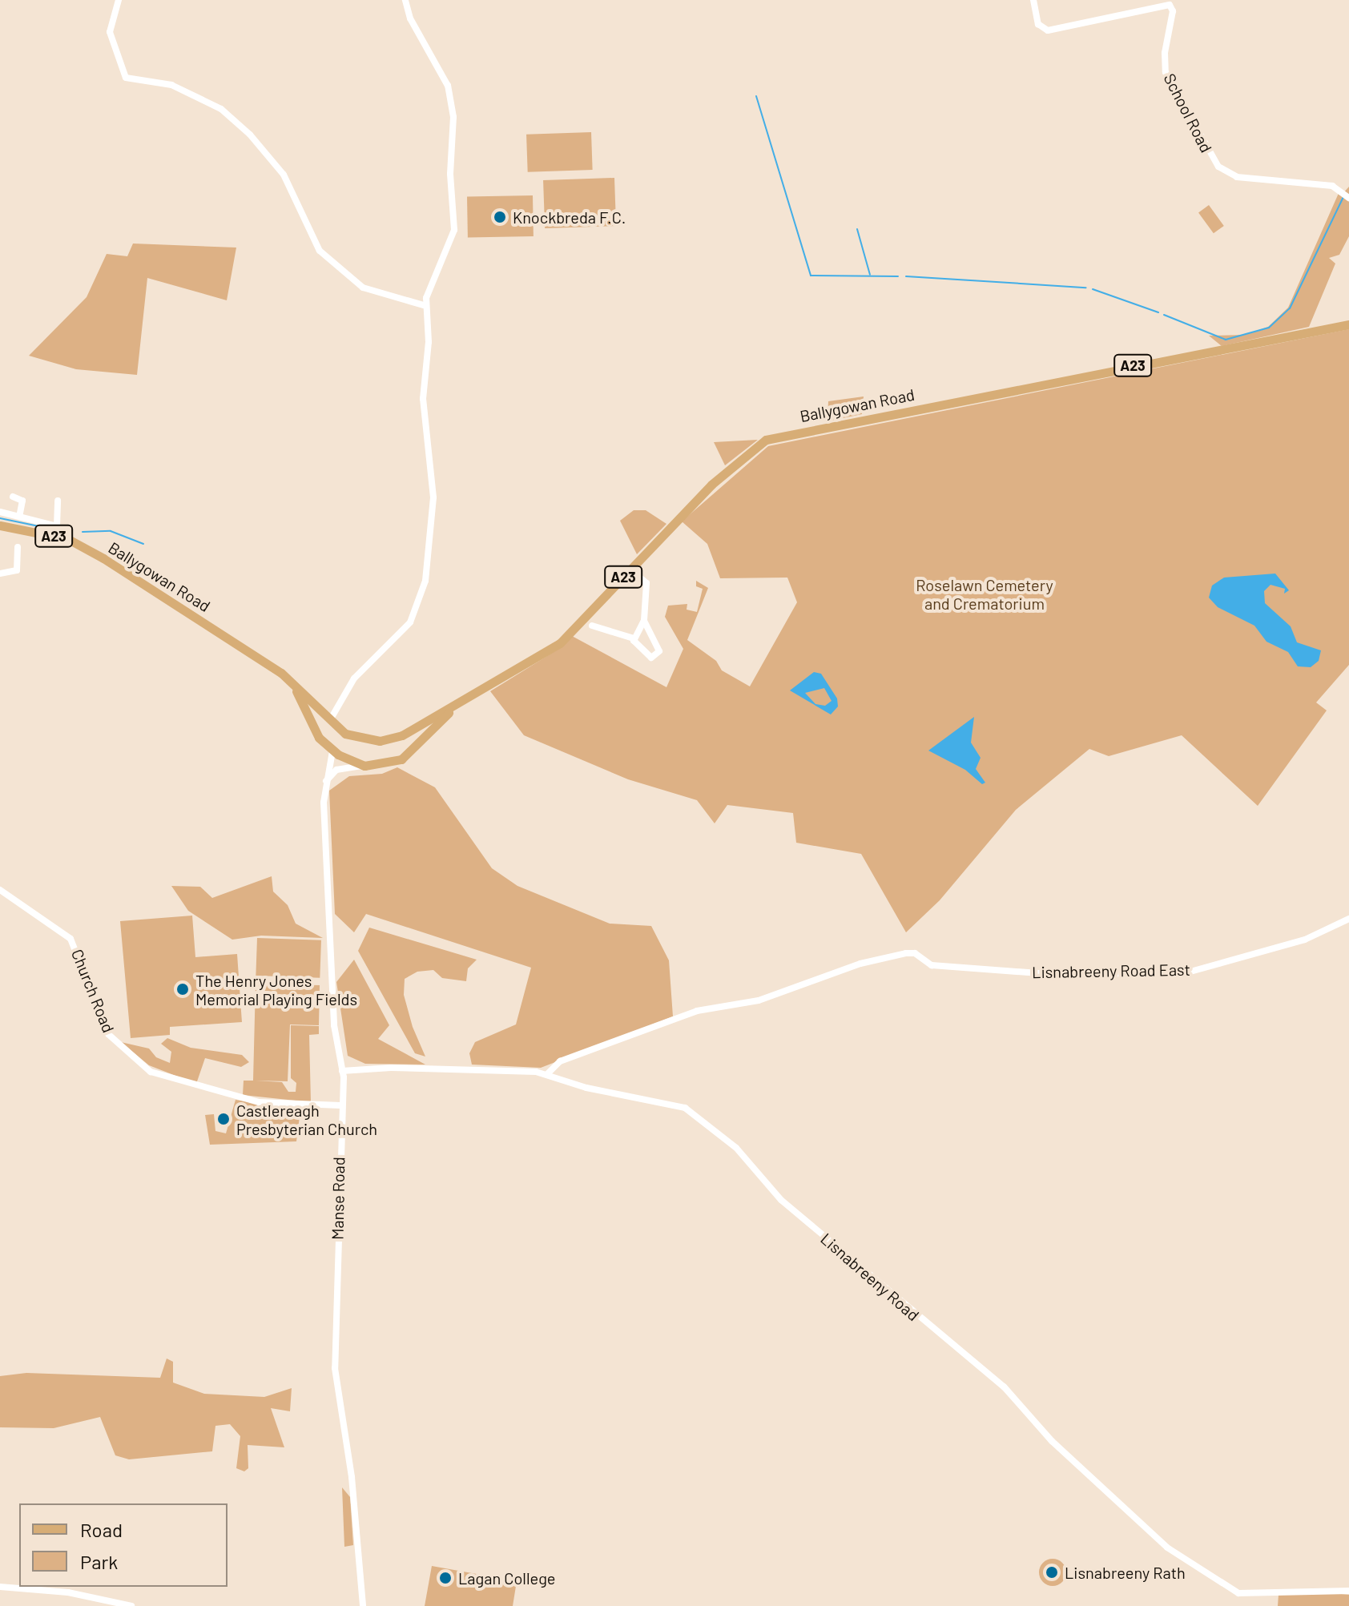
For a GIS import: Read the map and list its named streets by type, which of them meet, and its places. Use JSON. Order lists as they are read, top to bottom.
{
  "streets": {
    "main road": ["A23", "Ballygowan Road"],
    "street": [
      "School Road",
      "Lisnabreeny Road East",
      "Church Road",
      "Manse Road",
      "Lisnabreeny Road"
    ]
  },
  "crossings": [
    ["A23", "Ballygowan Road"],
    ["Ballygowan Road", "Manse Road"],
    ["Lisnabreeny Road East", "Lisnabreeny Road"],
    ["Church Road", "Manse Road"],
    ["Manse Road", "Lisnabreeny Road"]
  ],
  "parks": ["Roselawn Cemetery and Crematorium"],
  "places": [
    "Knockbreda F.C.",
    "The Henry Jones Memorial Playing Fields",
    "Castlereagh Presbyterian Church",
    "Lisnabreeny Rath",
    "Lagan College"
  ],
  "legend": ["Road", "Park"]
}
